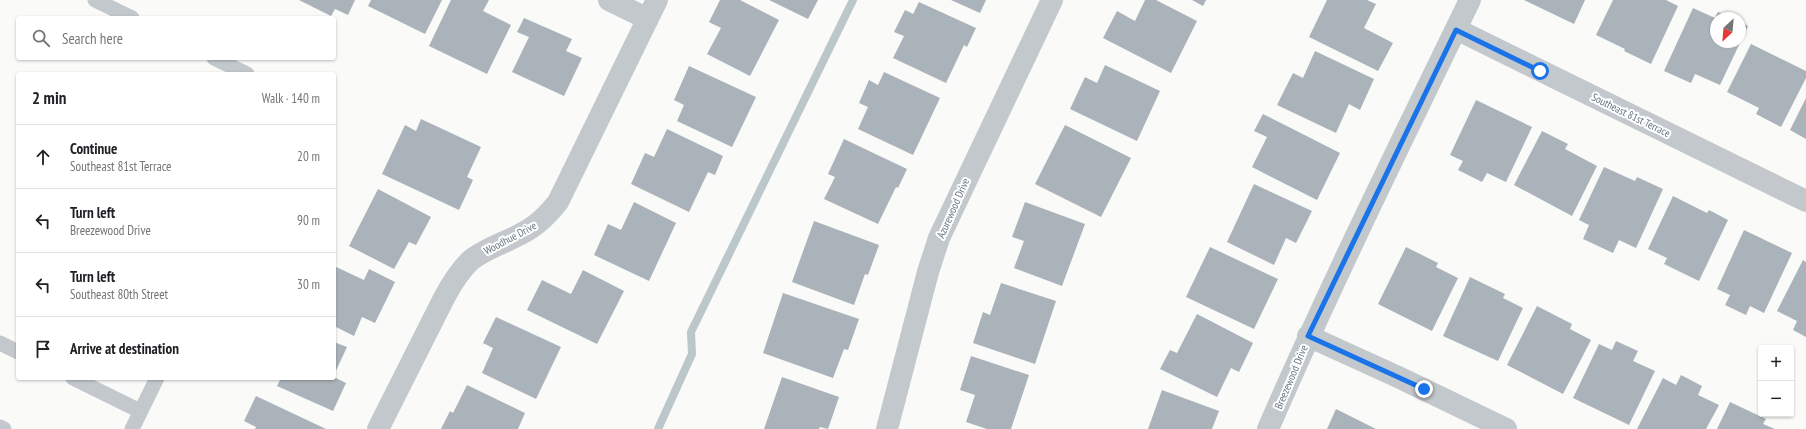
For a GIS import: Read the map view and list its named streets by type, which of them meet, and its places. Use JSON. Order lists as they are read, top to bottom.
{
  "streets": {
    "street": [
      "Southeast 81st Terrace",
      "Azurewood Drive",
      "Woodhue Drive",
      "Breezewood Drive"
    ]
  },
  "crossings": [
    ["Southeast 81st Terrace", "Breezewood Drive"]
  ],
  "north": "bottom left",
  "page": {
    "search": "Search here",
    "heading": ["2 min", "Walk · 140 m"],
    "list": [
      ["Continue", "Southeast 81st Terrace", "20 m"],
      ["Turn left", "Breezewood Drive", "90 m"],
      ["Turn left", "Southeast 80th Street", "30 m"],
      "Arrive at destination"
    ],
    "map_buttons": ["+", "−"]
  }
}
